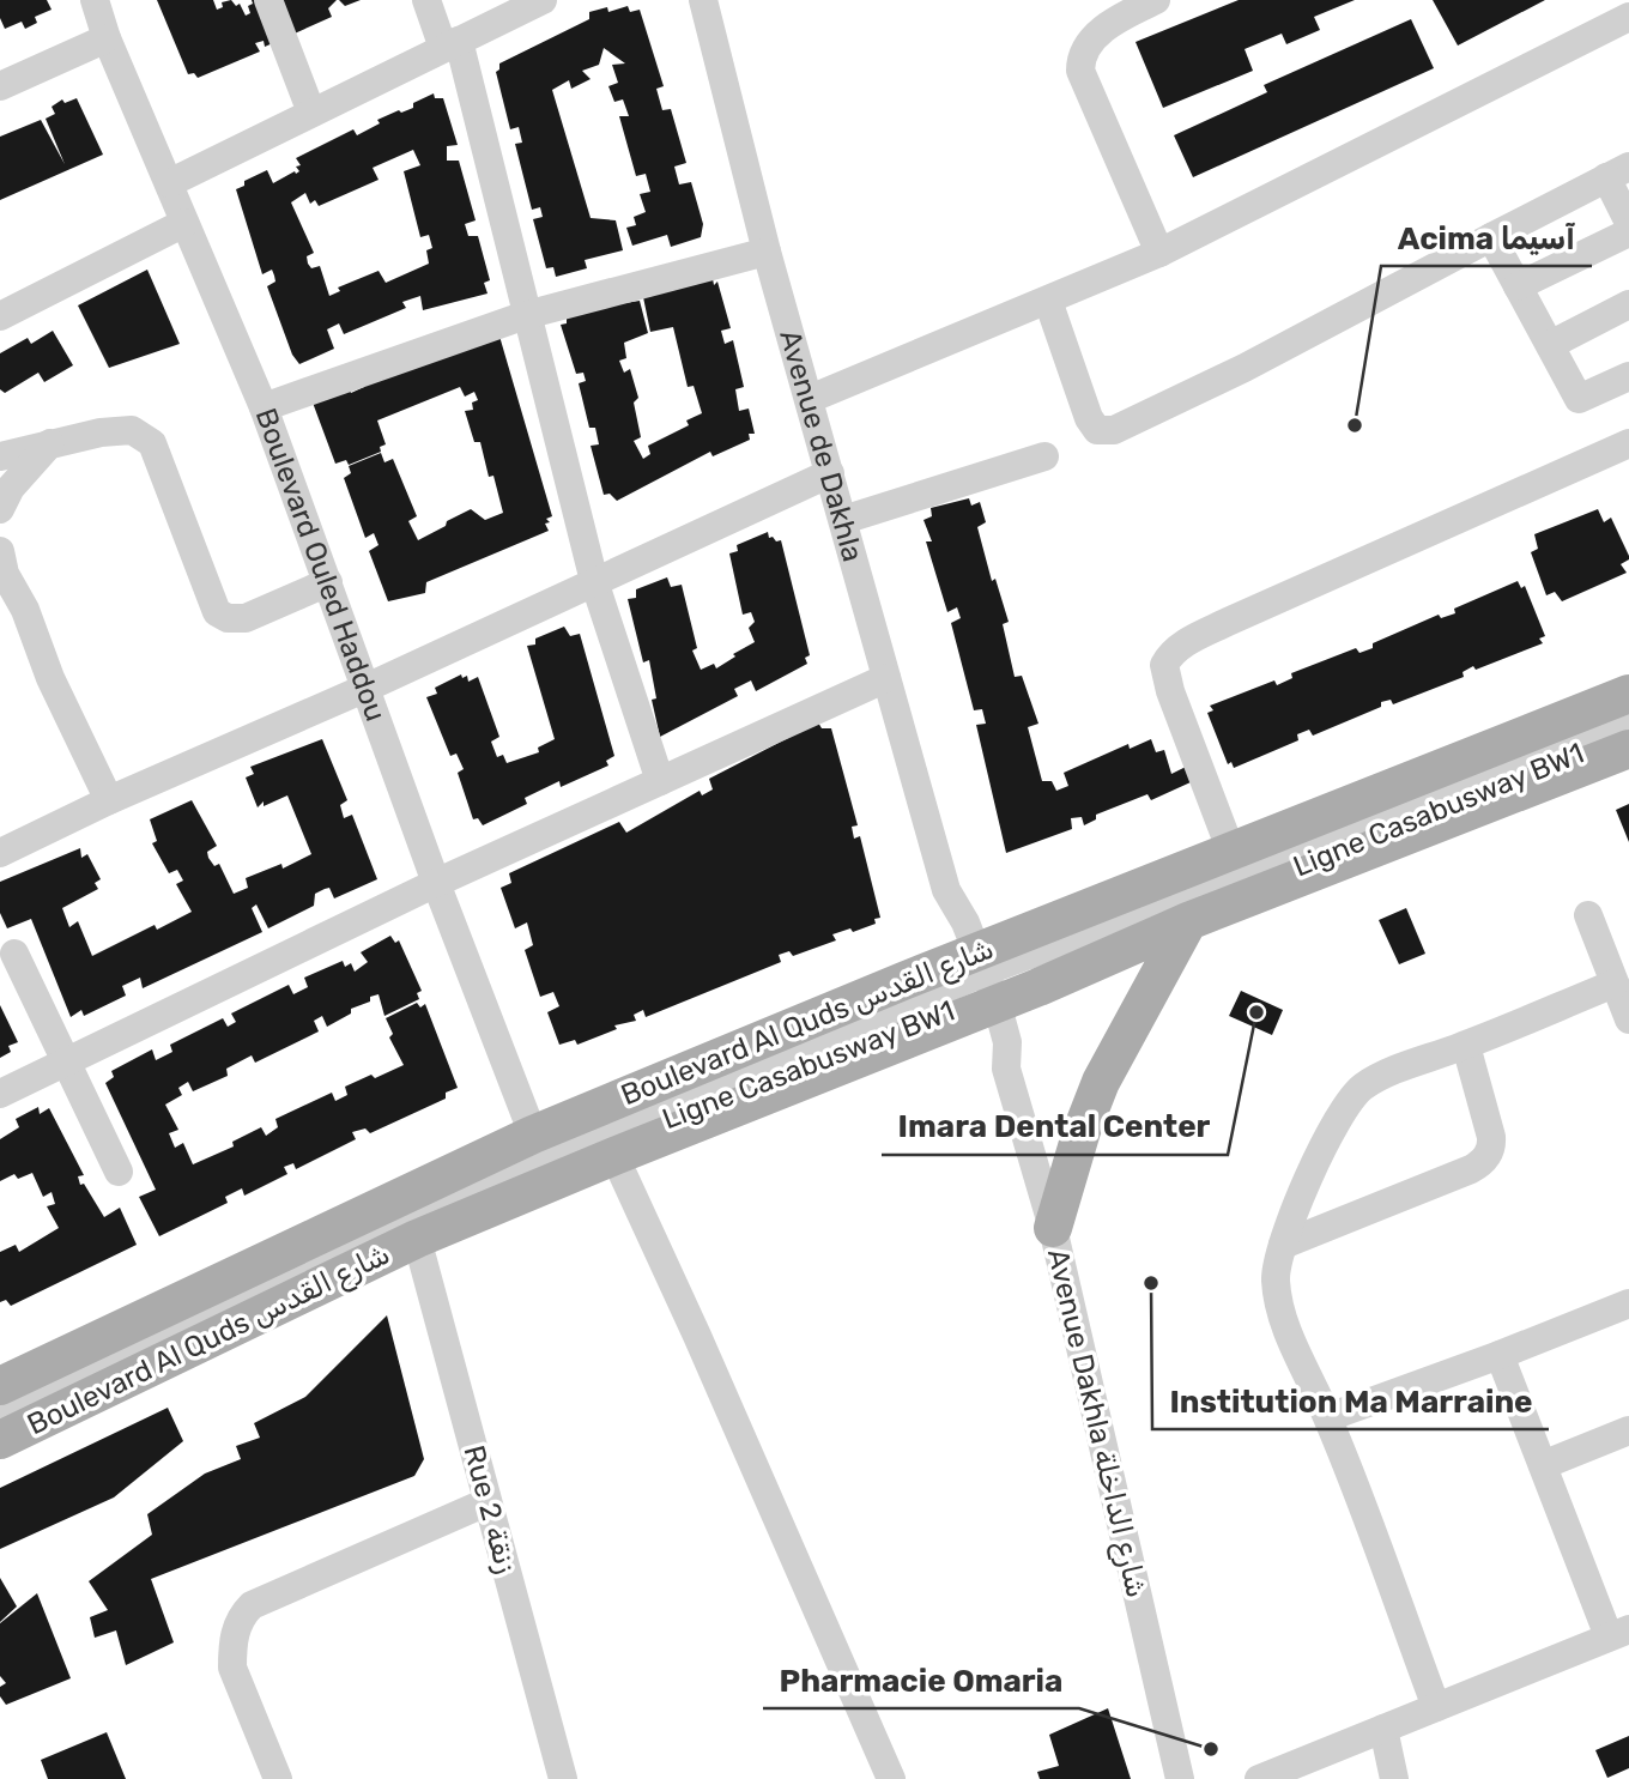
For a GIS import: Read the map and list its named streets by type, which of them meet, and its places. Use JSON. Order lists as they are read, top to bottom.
{
  "streets": {
    "main road": ["Boulevard Al Quds شارع القدس"],
    "street": [
      "Avenue de Dakhla",
      "Boulevard Ouled Haddou",
      "Ligne Casabusway BW1",
      "Avenue Dakhla شارع الداخلة",
      "Rue 2 زنقة"
    ]
  },
  "crossings": [
    ["Avenue de Dakhla", "Ligne Casabusway BW1"],
    ["Avenue de Dakhla", "Boulevard Al Quds شارع القدس"],
    ["Avenue de Dakhla", "Avenue Dakhla شارع الداخلة"],
    ["Boulevard Ouled Haddou", "Boulevard Al Quds شارع القدس"],
    ["Ligne Casabusway BW1", "Boulevard Al Quds شارع القدس"],
    ["Ligne Casabusway BW1", "Avenue Dakhla شارع الداخلة"],
    ["Boulevard Al Quds شارع القدس", "Avenue Dakhla شارع الداخلة"],
    ["Boulevard Al Quds شارع القدس", "Rue 2 زنقة"]
  ],
  "places": [
    "Acima آسيما",
    "Imara Dental Center",
    "Institution Ma Marraine",
    "Pharmacie Omaria"
  ]
}
